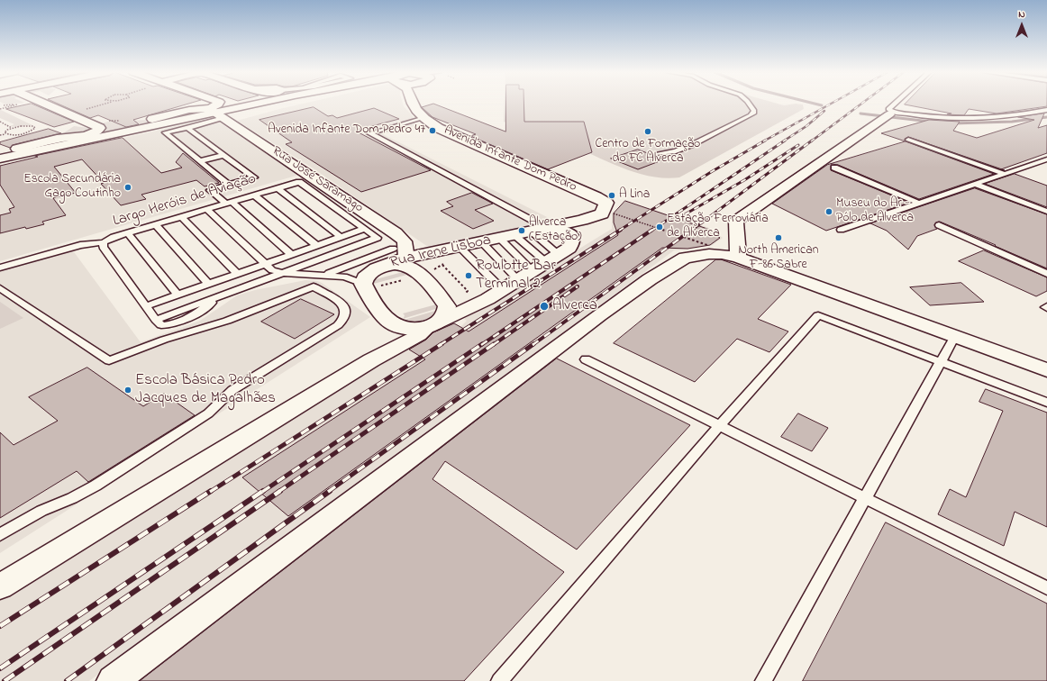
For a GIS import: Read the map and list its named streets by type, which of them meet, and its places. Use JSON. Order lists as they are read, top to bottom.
{
  "streets": {
    "street": ["Avenida Infante Dom Pedro", "Rua José Saramago", "Rua Irene Lisboa"],
    "lane": ["Largo Heróis de Aviação"]
  },
  "crossings": [
    ["Avenida Infante Dom Pedro", "Rua Irene Lisboa"],
    ["Rua José Saramago", "Largo Heróis de Aviação"],
    ["Rua José Saramago", "Rua Irene Lisboa"],
    ["Largo Heróis de Aviação", "Rua Irene Lisboa"]
  ],
  "places": [
    "Avenida Infante Dom Pedro 47",
    "Centro de Formação do FC Alverca",
    "Escola Secundária Gago Coutinho",
    "A Lina",
    "Museu do Ar - Pólo de Alverca",
    "Estação Ferroviária de Alverca",
    "Alverca (Estação)",
    "North American F-86 Sabre",
    "Roulotte Bar Terminal 2",
    "Alverca",
    "Escola Básica Pedro Jacques de Magalhães"
  ],
  "north": "top"
}
